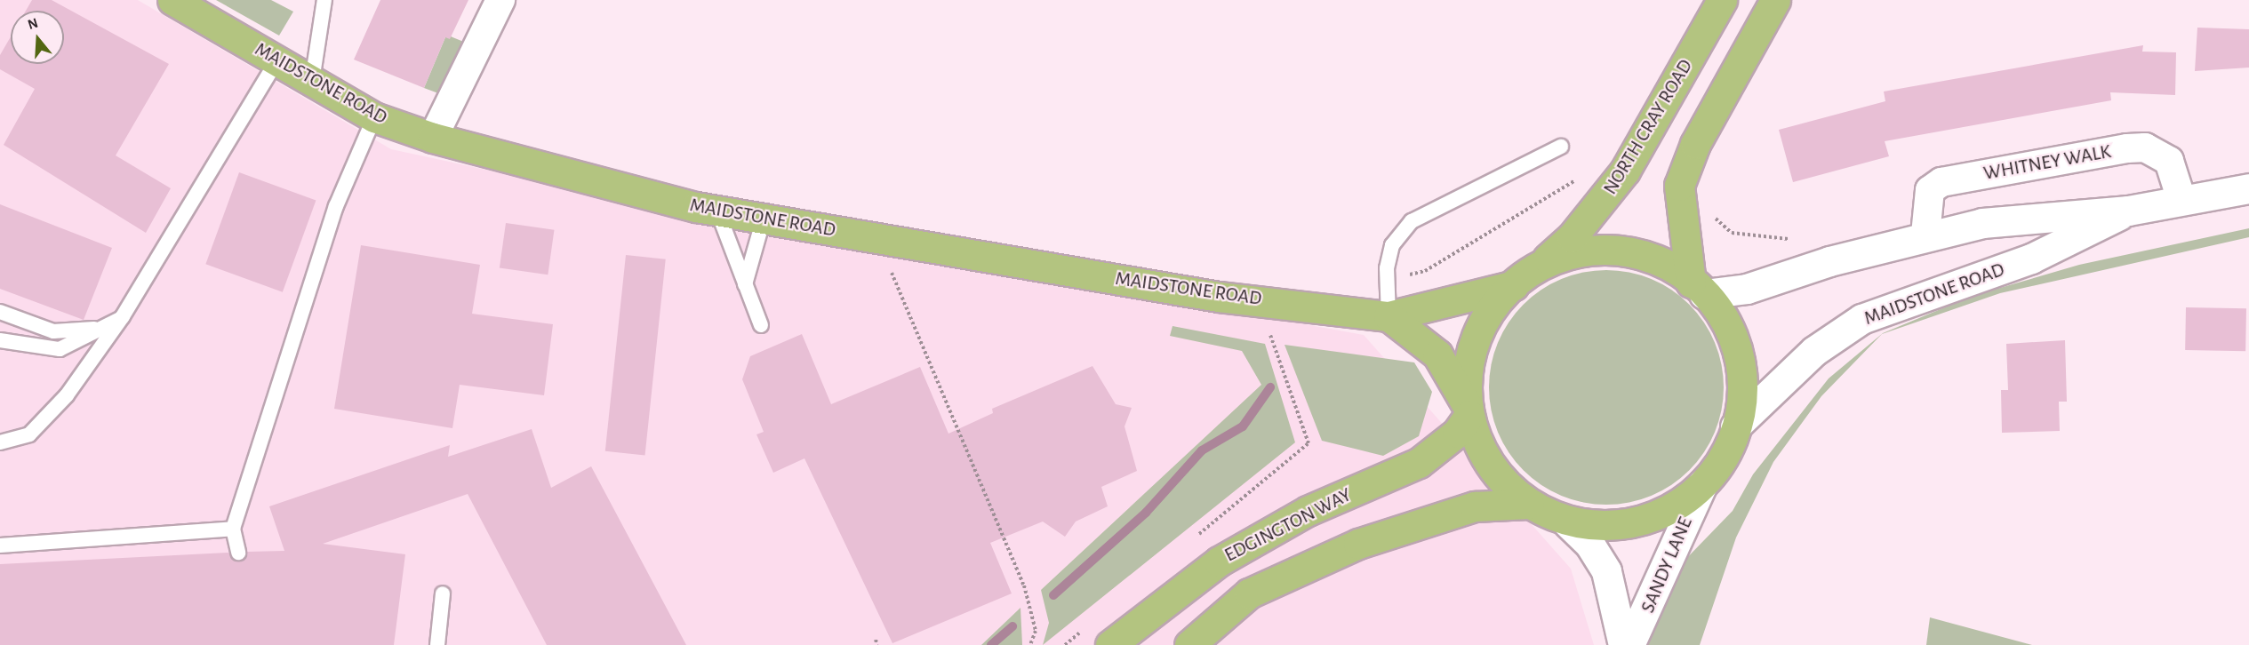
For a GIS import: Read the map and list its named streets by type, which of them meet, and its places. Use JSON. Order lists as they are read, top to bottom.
{
  "streets": {
    "main road": [
      "MAIDSTONE ROAD",
      "NORTH CRAY ROAD",
      "EDGINGTON WAY",
      "SANDY LANE"
    ],
    "street": ["WHITNEY WALK"]
  },
  "crossings": [
    ["MAIDSTONE ROAD", "WHITNEY WALK"]
  ],
  "north": "top"
}
